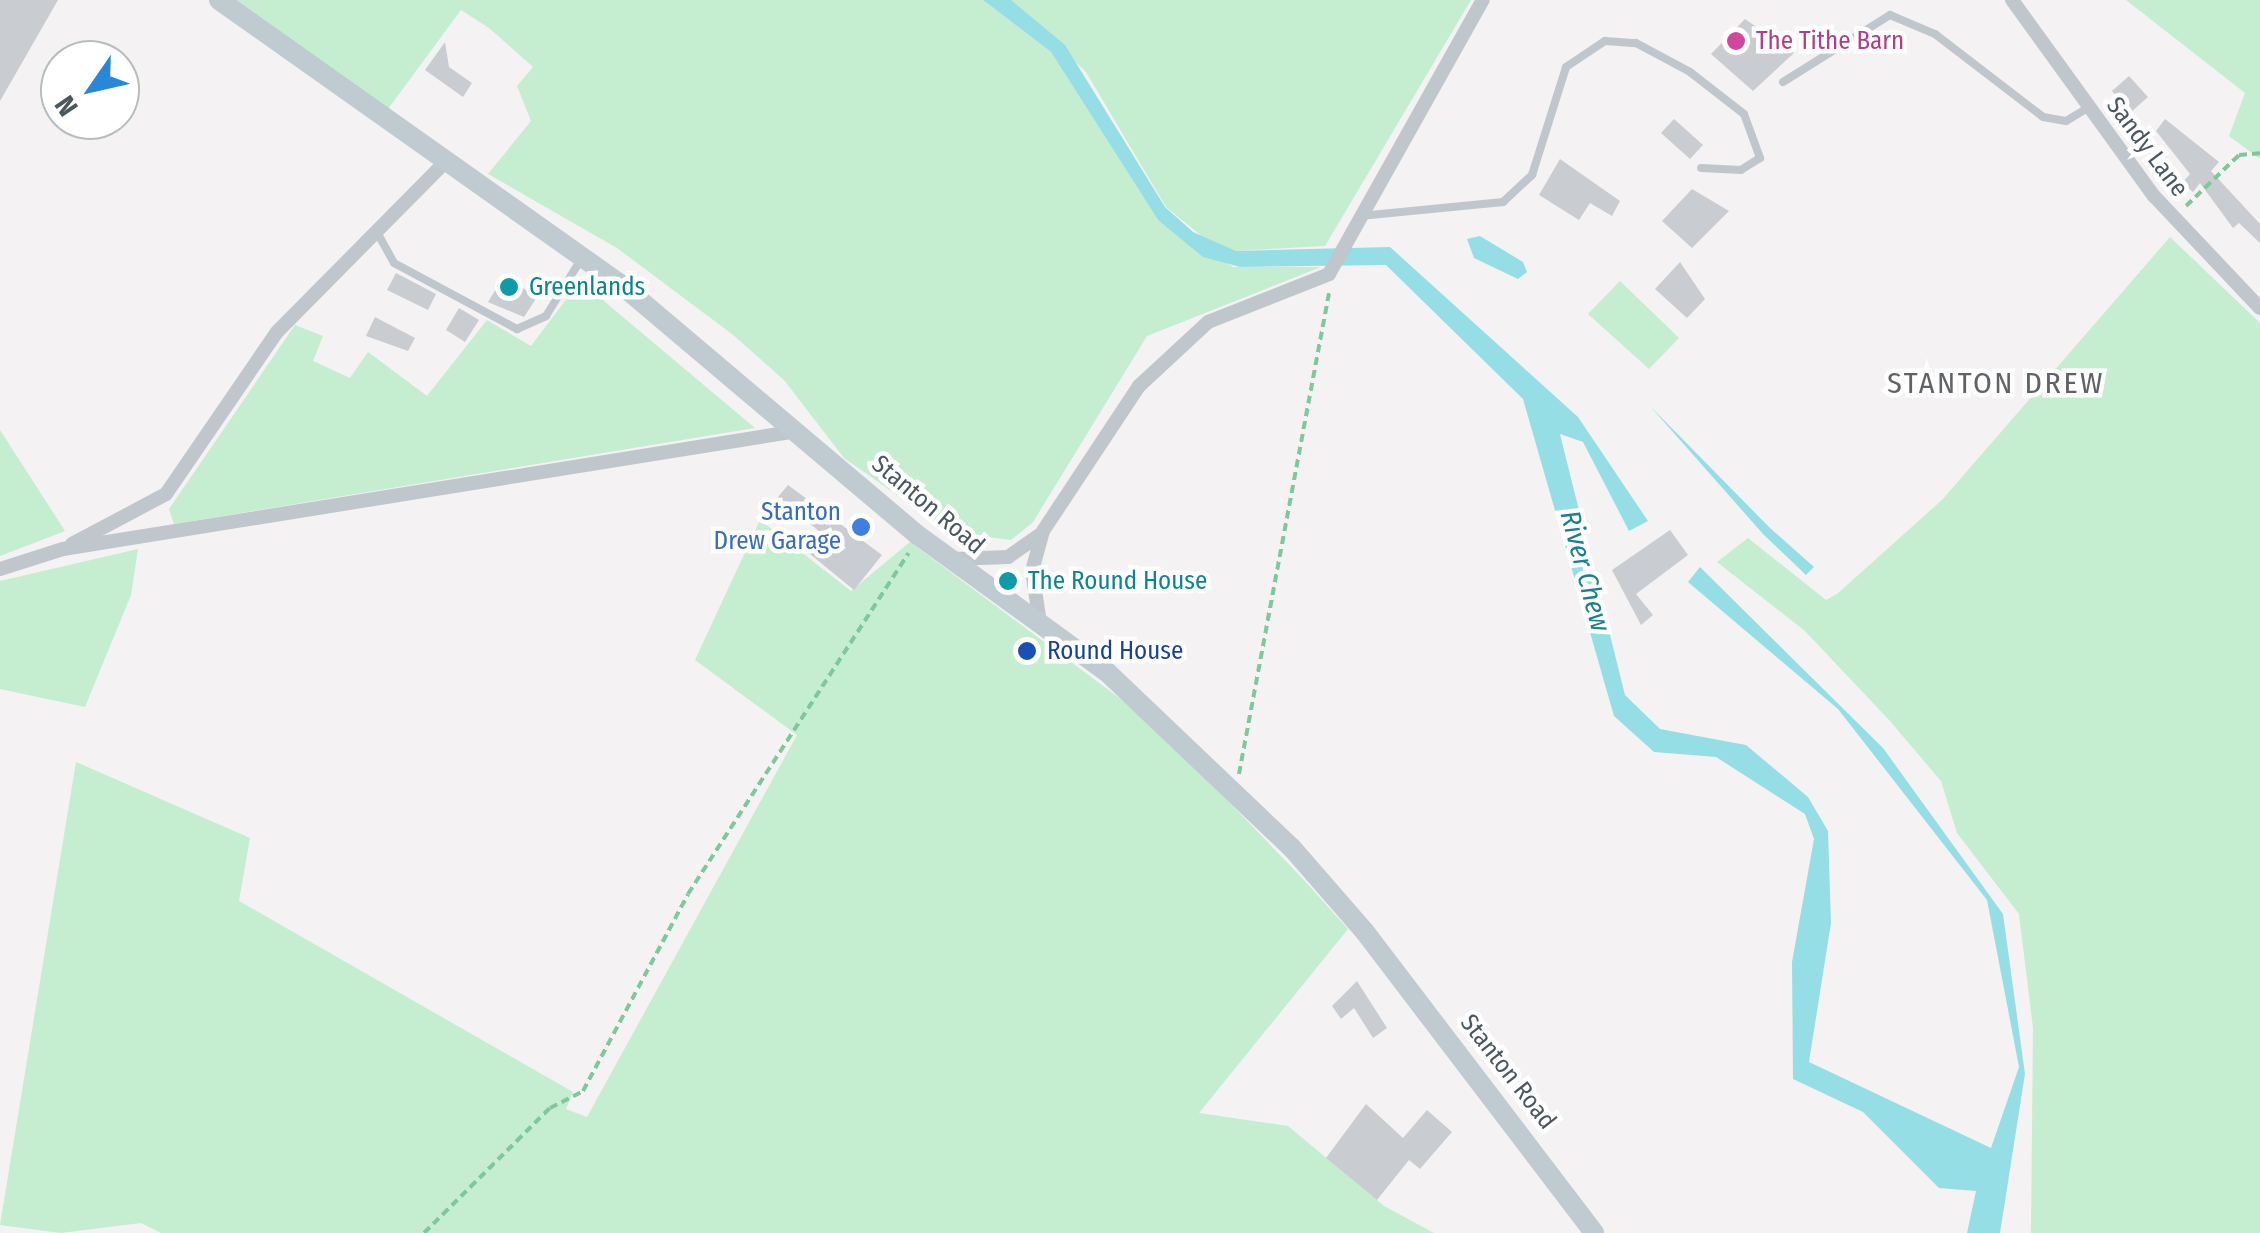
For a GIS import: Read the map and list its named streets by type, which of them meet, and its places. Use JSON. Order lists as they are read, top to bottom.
{
  "streets": {
    "main road": ["Stanton Road"],
    "street": ["Sandy Lane"]
  },
  "districts": ["STANTON DREW"],
  "water": ["River Chew"],
  "places": [
    "The Tithe Barn",
    "Greenlands",
    "Stanton Drew Garage",
    "The Round House",
    "Round House"
  ],
  "north": "bottom left"
}
